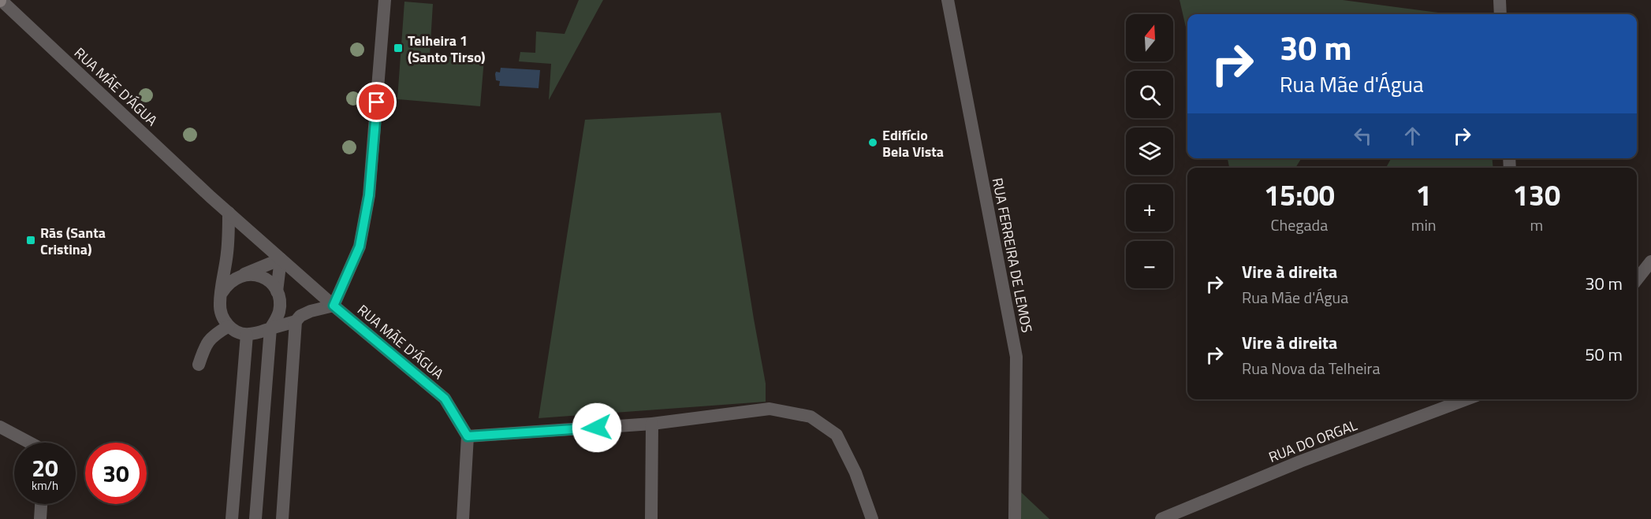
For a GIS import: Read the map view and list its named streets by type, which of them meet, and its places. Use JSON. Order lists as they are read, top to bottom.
{
  "streets": {
    "street": ["RUA MÃE D'ÁGUA", "RUA FERREIRA DE LEMOS", "RUA DO ORGAL"]
  },
  "places": {
    "transit": ["Telheira 1 (Santo Tirso)", "Rãs (Santa Cristina)"],
    "other": ["Edifício Bela Vista"]
  },
  "north": "top",
  "page": {
    "map_buttons": ["+", "−"],
    "turn": ["30 m", "Rua Mãe d'Água"],
    "eta": [
      "15:00",
      "Chegada",
      "1",
      "min",
      "130",
      "m"
    ],
    "list": [
      {
        "name": "Vire à direita",
        "note": "Rua Mãe d'Água",
        "value": "30 m"
      },
      {
        "name": "Vire à direita",
        "note": "Rua Nova da Telheira",
        "value": "50 m"
      }
    ],
    "speed": "20 km/h",
    "limit": "30"
  }
}
